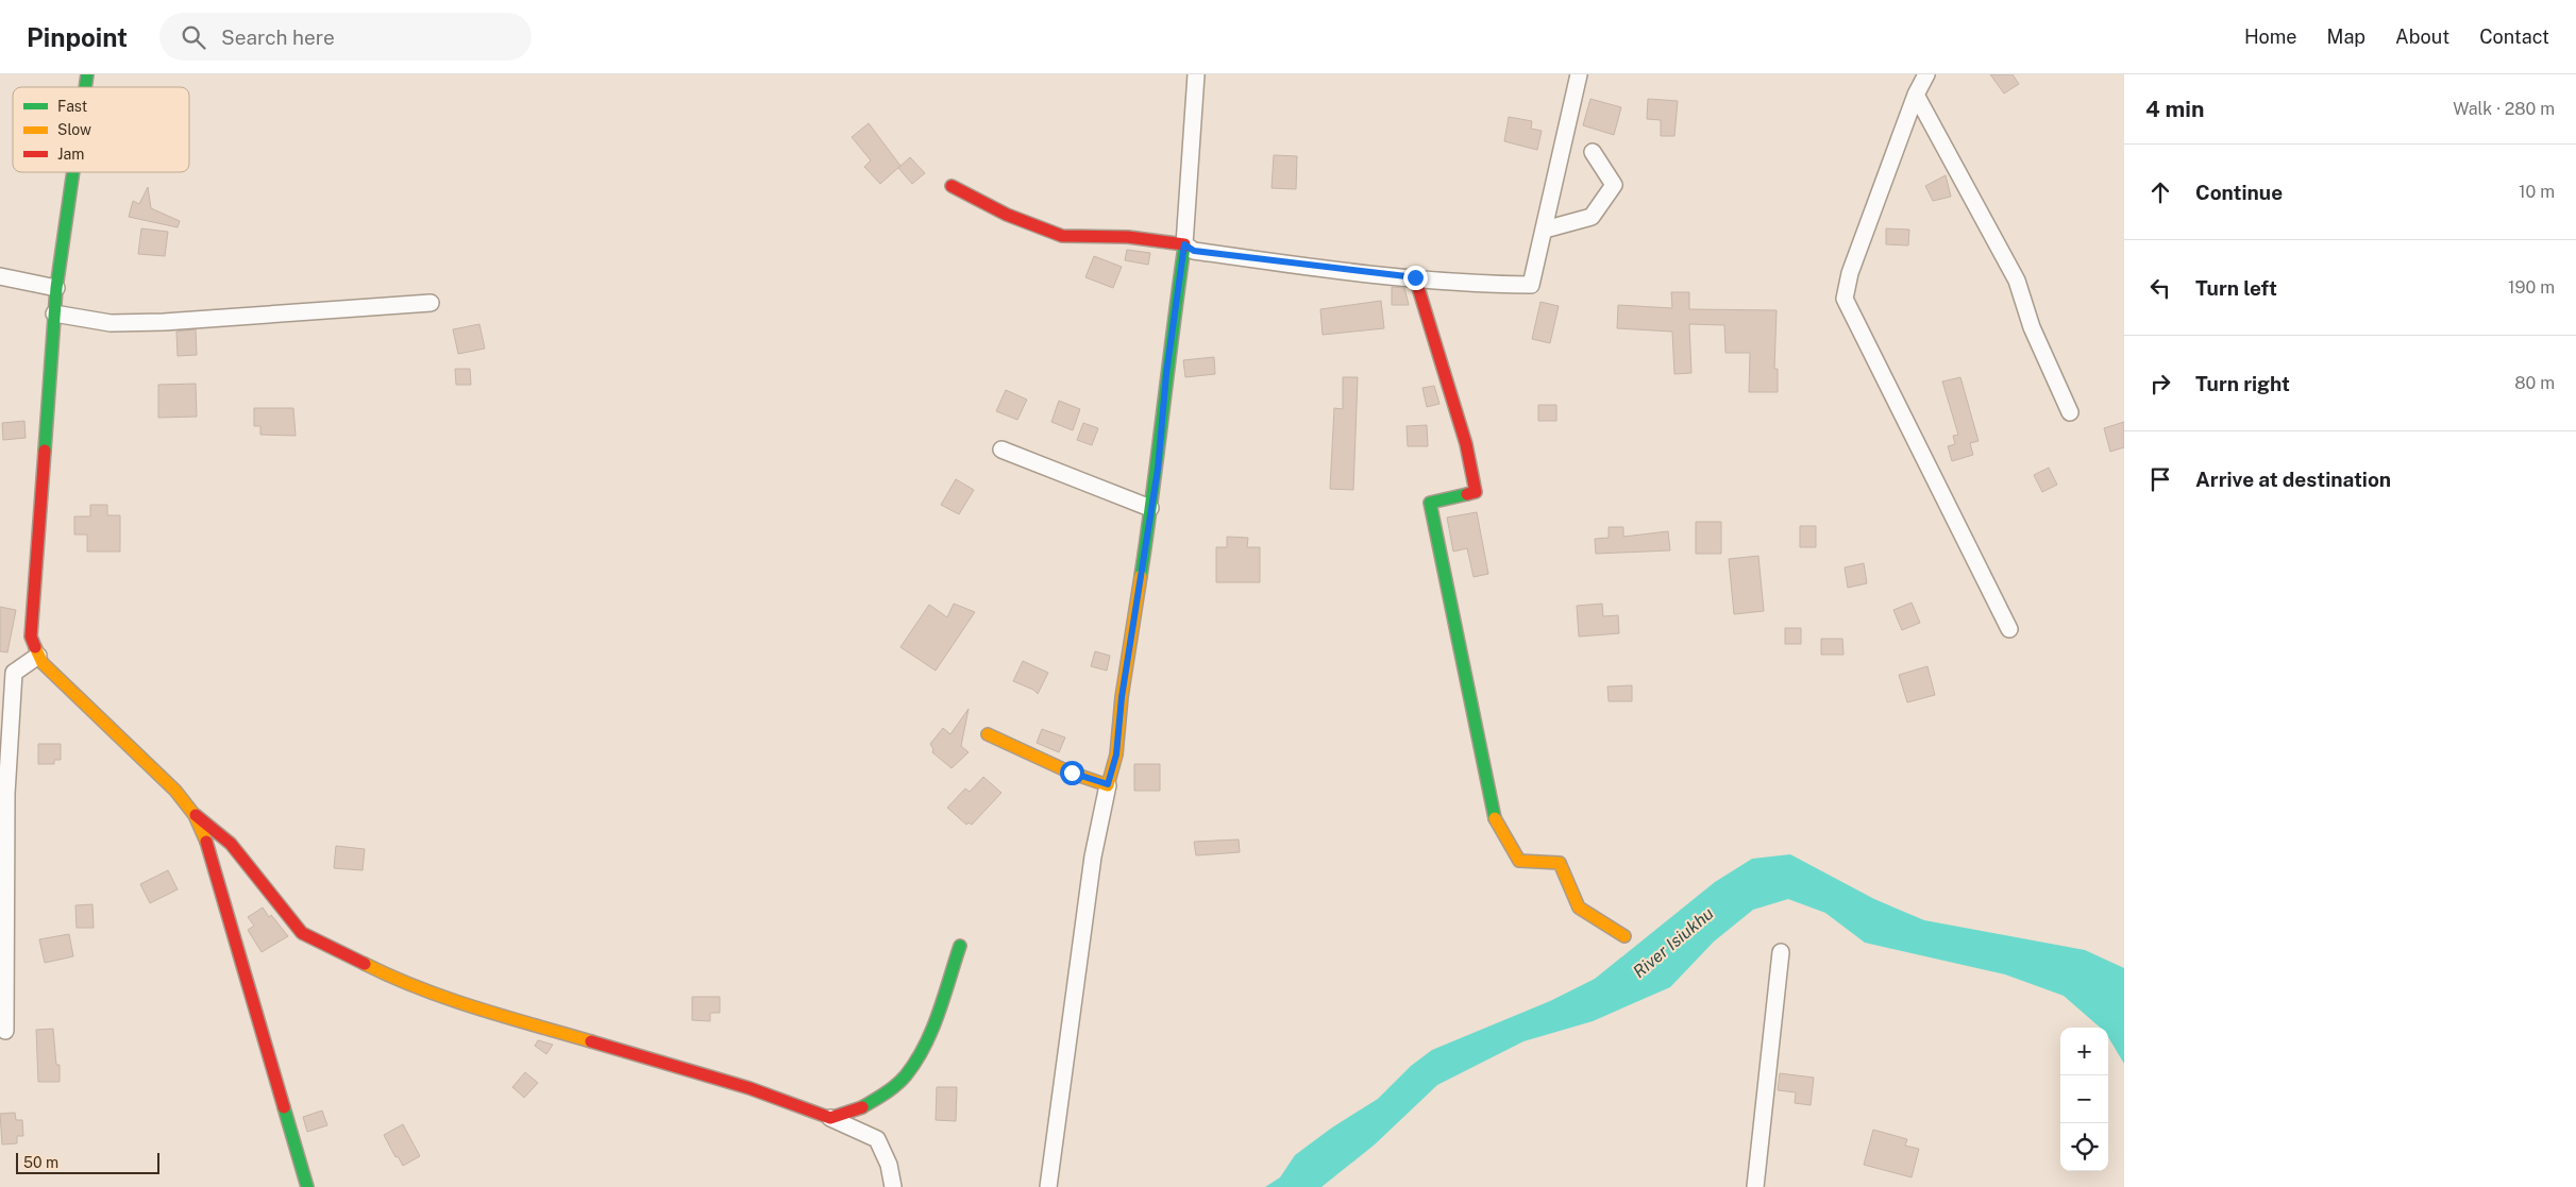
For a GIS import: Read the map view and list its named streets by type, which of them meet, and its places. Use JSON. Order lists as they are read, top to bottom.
{
  "water": ["River Isiukhu"],
  "legend": ["Fast", "Slow", "Jam"],
  "scale_bar": "50 m",
  "page": {
    "header": "Pinpoint",
    "search": "Search here",
    "nav": [
      "Home",
      "Map",
      "About",
      "Contact"
    ],
    "heading": ["4 min", "Walk · 280 m"],
    "list": [
      ["Continue", "10 m"],
      ["Turn left", "190 m"],
      ["Turn right", "80 m"],
      "Arrive at destination"
    ],
    "map_buttons": ["+", "−"],
    "scale": "50 m"
  }
}
